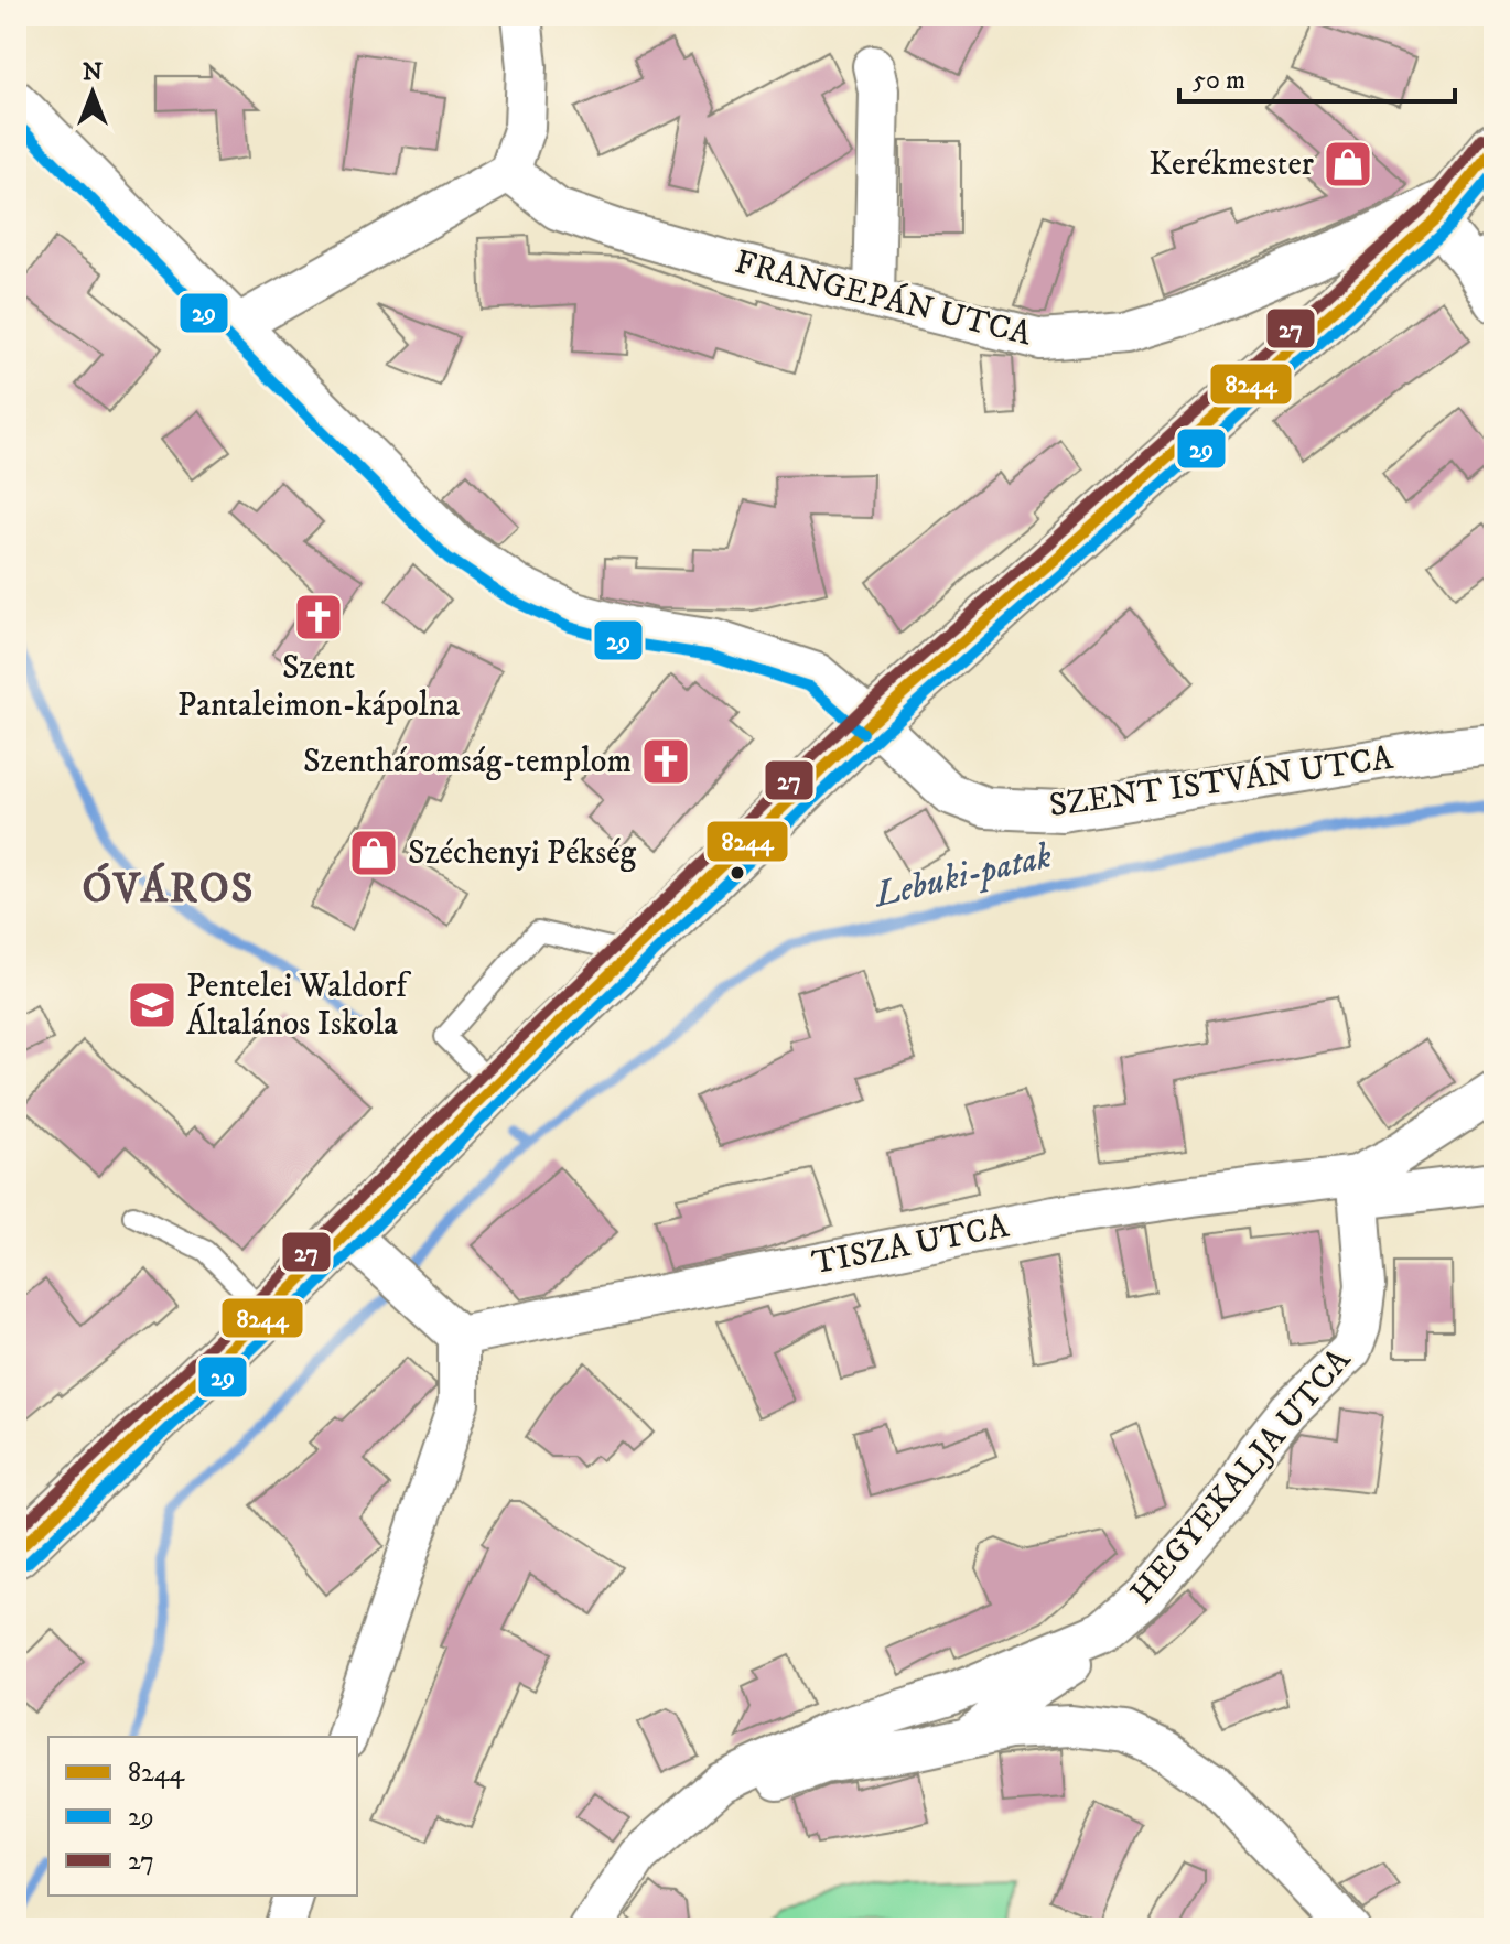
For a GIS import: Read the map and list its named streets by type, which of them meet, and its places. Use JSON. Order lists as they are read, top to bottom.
{
  "streets": {
    "street": [
      "FRANGEPÁN UTCA",
      "SZENT ISTVÁN UTCA",
      "TISZA UTCA",
      "HEGYEKALJA UTCA"
    ]
  },
  "crossings": [
    ["TISZA UTCA", "HEGYEKALJA UTCA"]
  ],
  "districts": ["ÓVÁROS"],
  "water": ["Lebuki-patak"],
  "places": {
    "shop": ["Kerékmester", "Széchenyi Pékség"],
    "church": ["Szent Pantaleimon-kápolna", "Szentháromság-templom"],
    "school or university": ["Pentelei Waldorf Általános Iskola"]
  },
  "lines": ["transit line 29", "transit line 27", "transit line 8244"],
  "legend": ["8244", "29", "27"],
  "scale_bar": "50 m",
  "north": "top"
}
